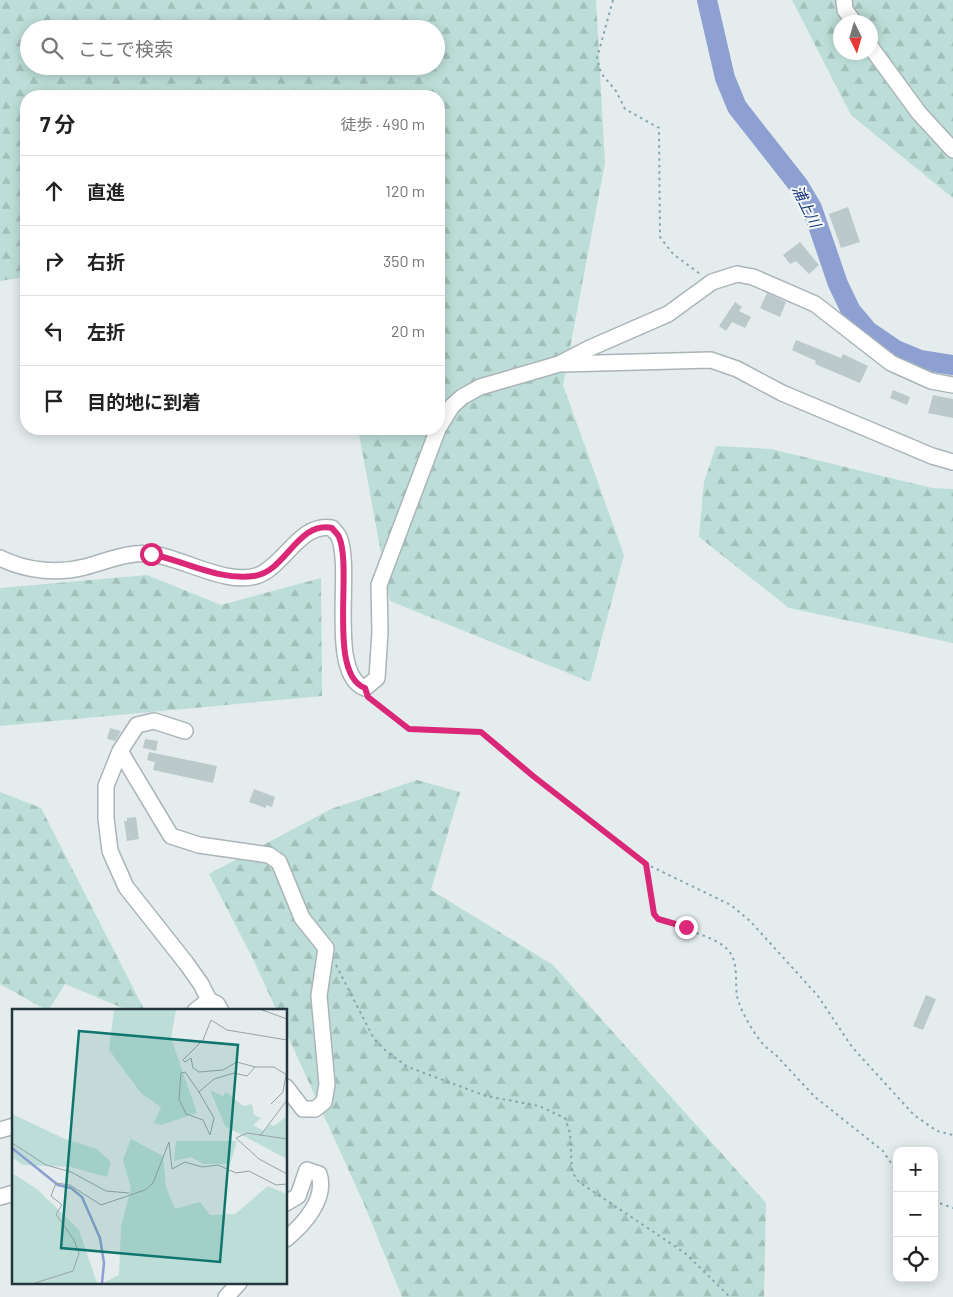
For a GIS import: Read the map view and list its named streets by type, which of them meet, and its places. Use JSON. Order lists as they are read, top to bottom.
{
  "water": ["浦上川"],
  "north": "bottom",
  "page": {
    "search": "ここで検索",
    "heading": ["7 分", "徒歩 · 490 m"],
    "list": [
      ["直進", "120 m"],
      ["右折", "350 m"],
      ["左折", "20 m"],
      "目的地に到着"
    ],
    "map_buttons": ["+", "−"]
  }
}
